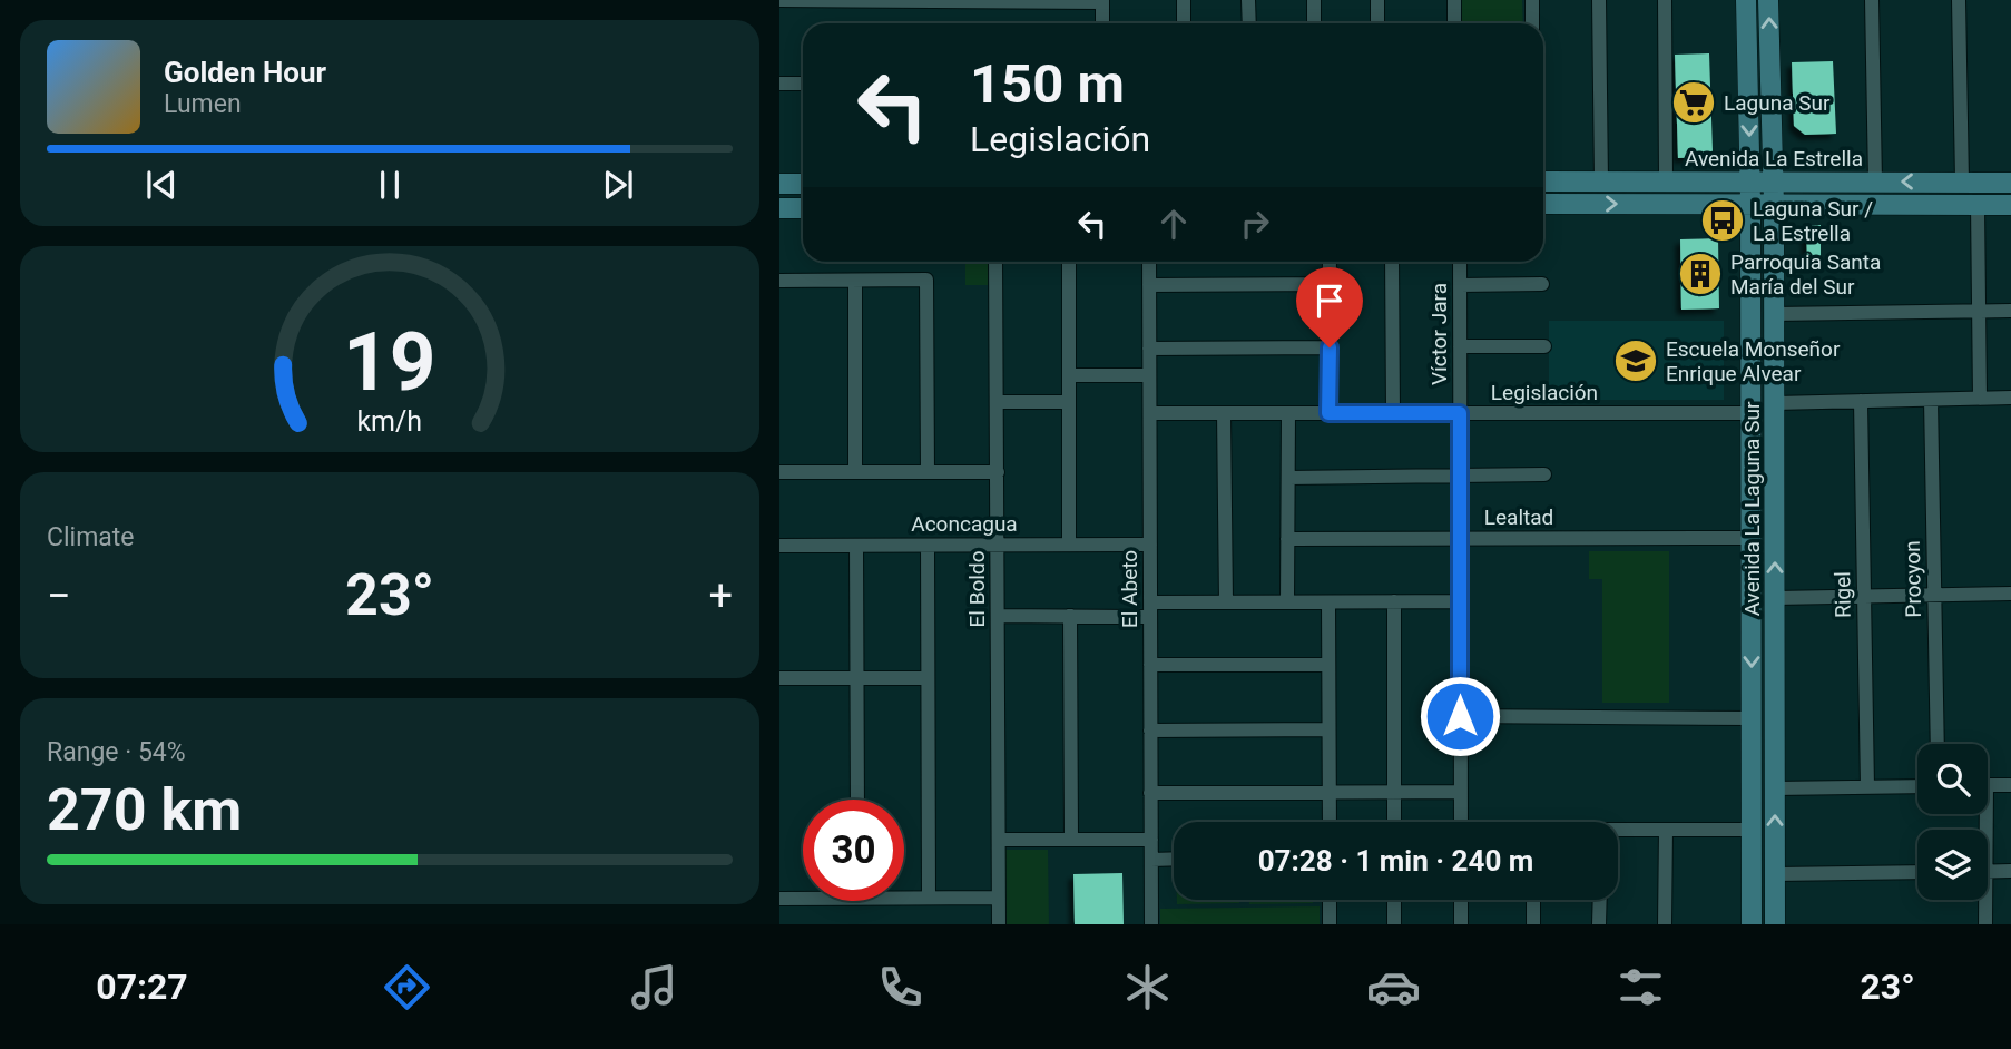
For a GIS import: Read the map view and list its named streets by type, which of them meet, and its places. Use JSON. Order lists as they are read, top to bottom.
{
  "streets": {
    "street": [
      "Avenida La Estrella",
      "Víctor Jara",
      "Legislación",
      "Avenida La Laguna Sur",
      "Lealtad",
      "Aconcagua",
      "Procyon",
      "El Boldo",
      "El Abeto",
      "Rigel"
    ]
  },
  "crossings": [
    ["Avenida La Estrella", "Avenida La Laguna Sur"],
    ["Víctor Jara", "Legislación"],
    ["Víctor Jara", "Lealtad"],
    ["Legislación", "Avenida La Laguna Sur"],
    ["Legislación", "El Abeto"],
    ["Avenida La Laguna Sur", "Lealtad"],
    ["Aconcagua", "El Boldo"],
    ["Aconcagua", "El Abeto"]
  ],
  "places": {
    "supermarket": ["Laguna Sur"],
    "bus stop": ["Laguna Sur / La Estrella"],
    "building": ["Parroquia Santa María del Sur"],
    "school or university": ["Escuela Monseñor Enrique Alvear"]
  },
  "page": {
    "turn": ["150 m", "Legislación"],
    "song": ["Golden Hour", "Lumen"],
    "tile": [
      "Climate",
      ["Range · 54%", "270 km"]
    ],
    "heat": ["−", "23°", "+"],
    "limit": "30",
    "trip": "07:28 · 1 min · 240 m",
    "tabs": ["07:27", "23°"],
    "gauge": ["19", "km/h"]
  }
}
